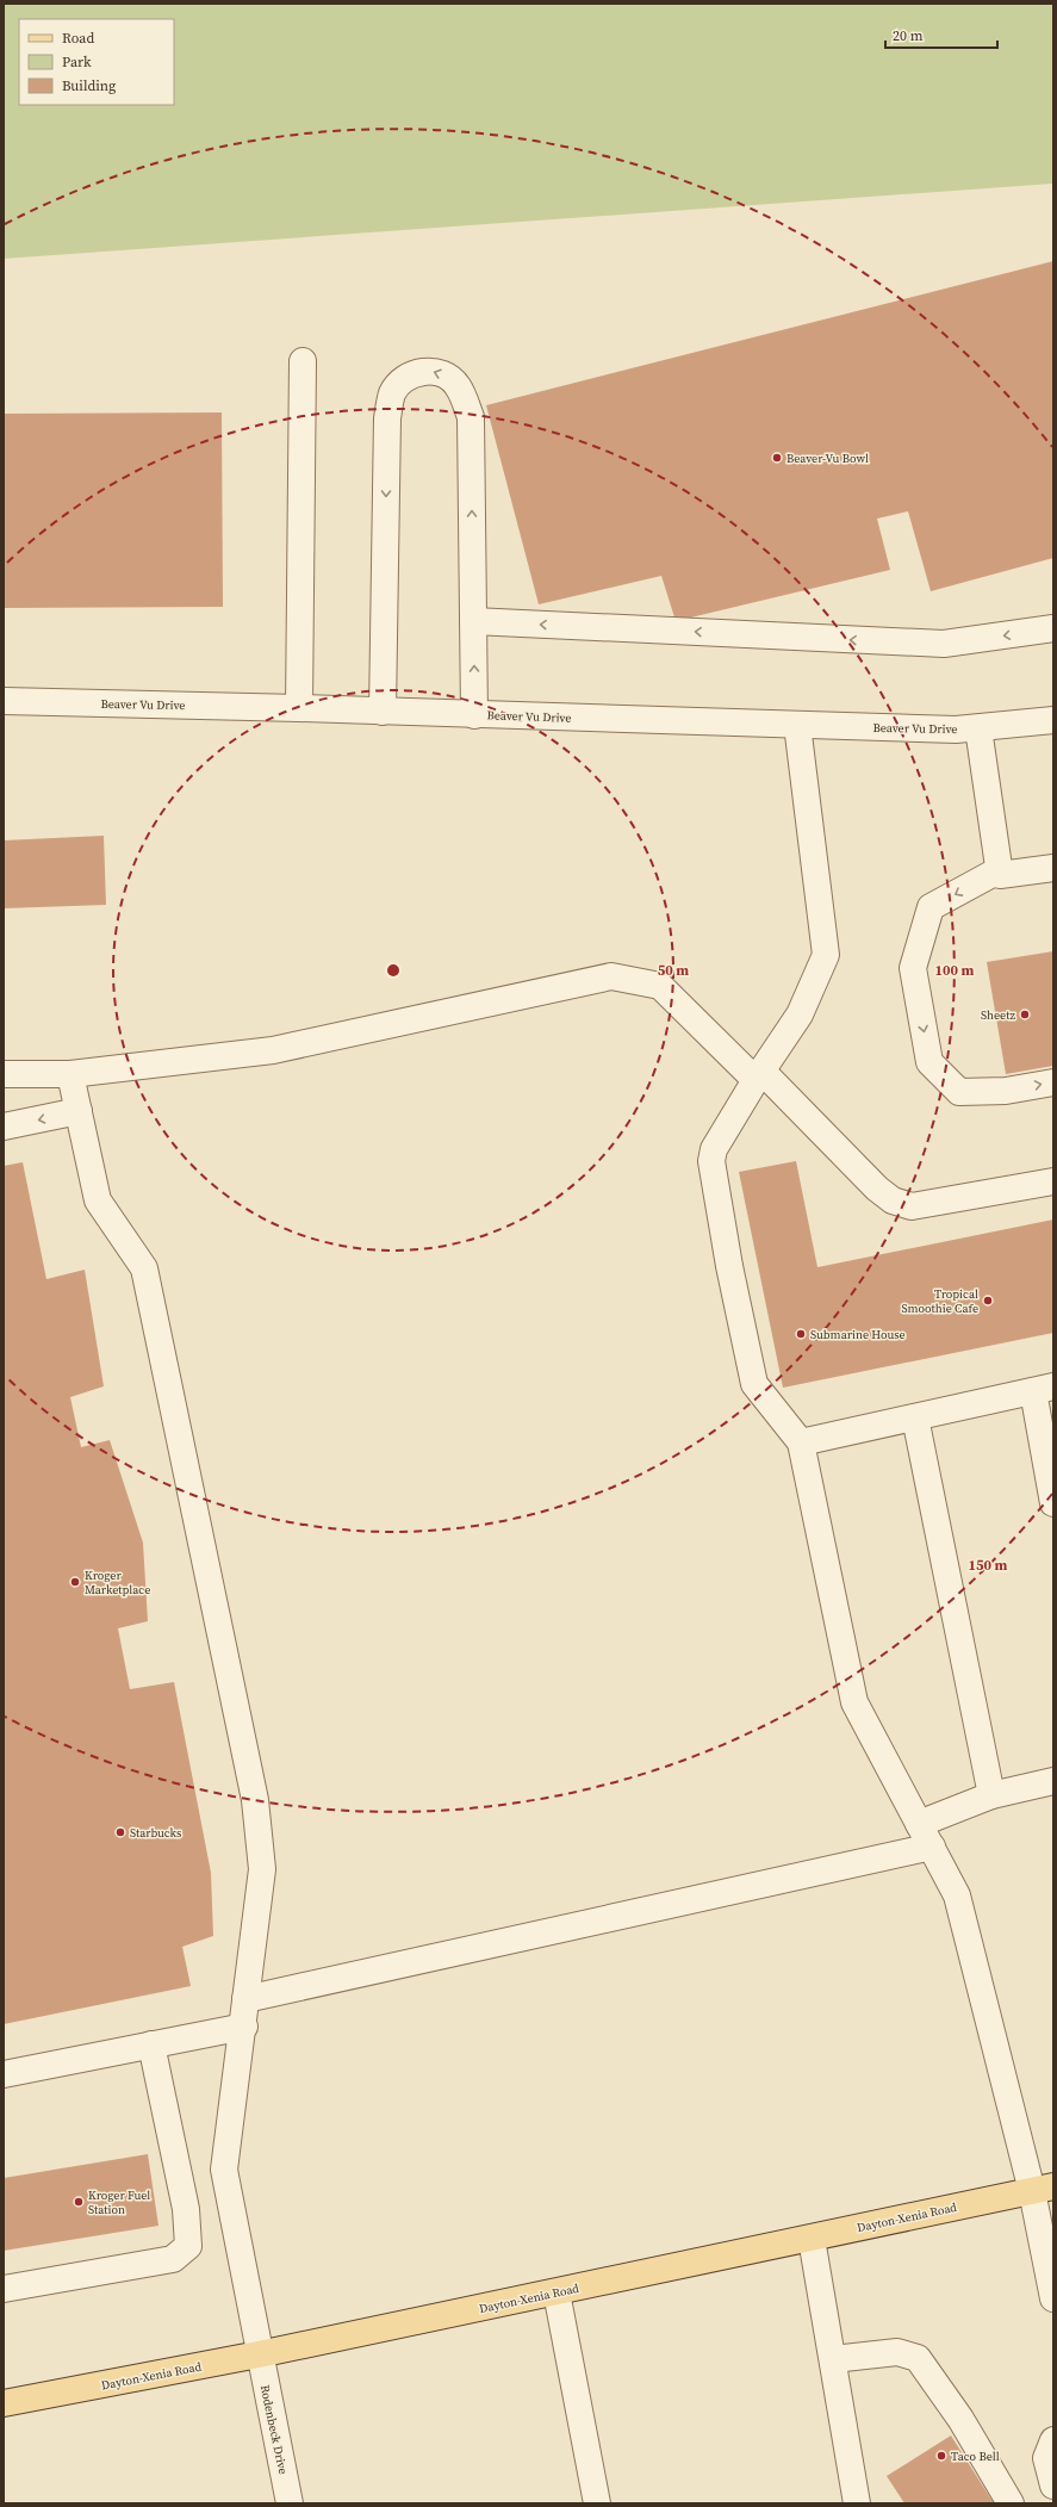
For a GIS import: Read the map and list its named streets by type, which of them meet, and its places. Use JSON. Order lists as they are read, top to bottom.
{
  "streets": {
    "main road": ["Dayton-Xenia Road"],
    "street": ["Beaver Vu Drive", "Rodenbeck Drive"]
  },
  "crossings": [
    ["Dayton-Xenia Road", "Rodenbeck Drive"]
  ],
  "places": [
    "Beaver-Vu Bowl",
    "Sheetz",
    "Tropical Smoothie Cafe",
    "Submarine House",
    "Kroger Marketplace",
    "Starbucks",
    "Kroger Fuel Station",
    "Taco Bell"
  ],
  "legend": ["Road", "Park", "Building"],
  "scale_bar": "20 m",
  "rings": ["50 m", "100 m", "150 m"]
}
